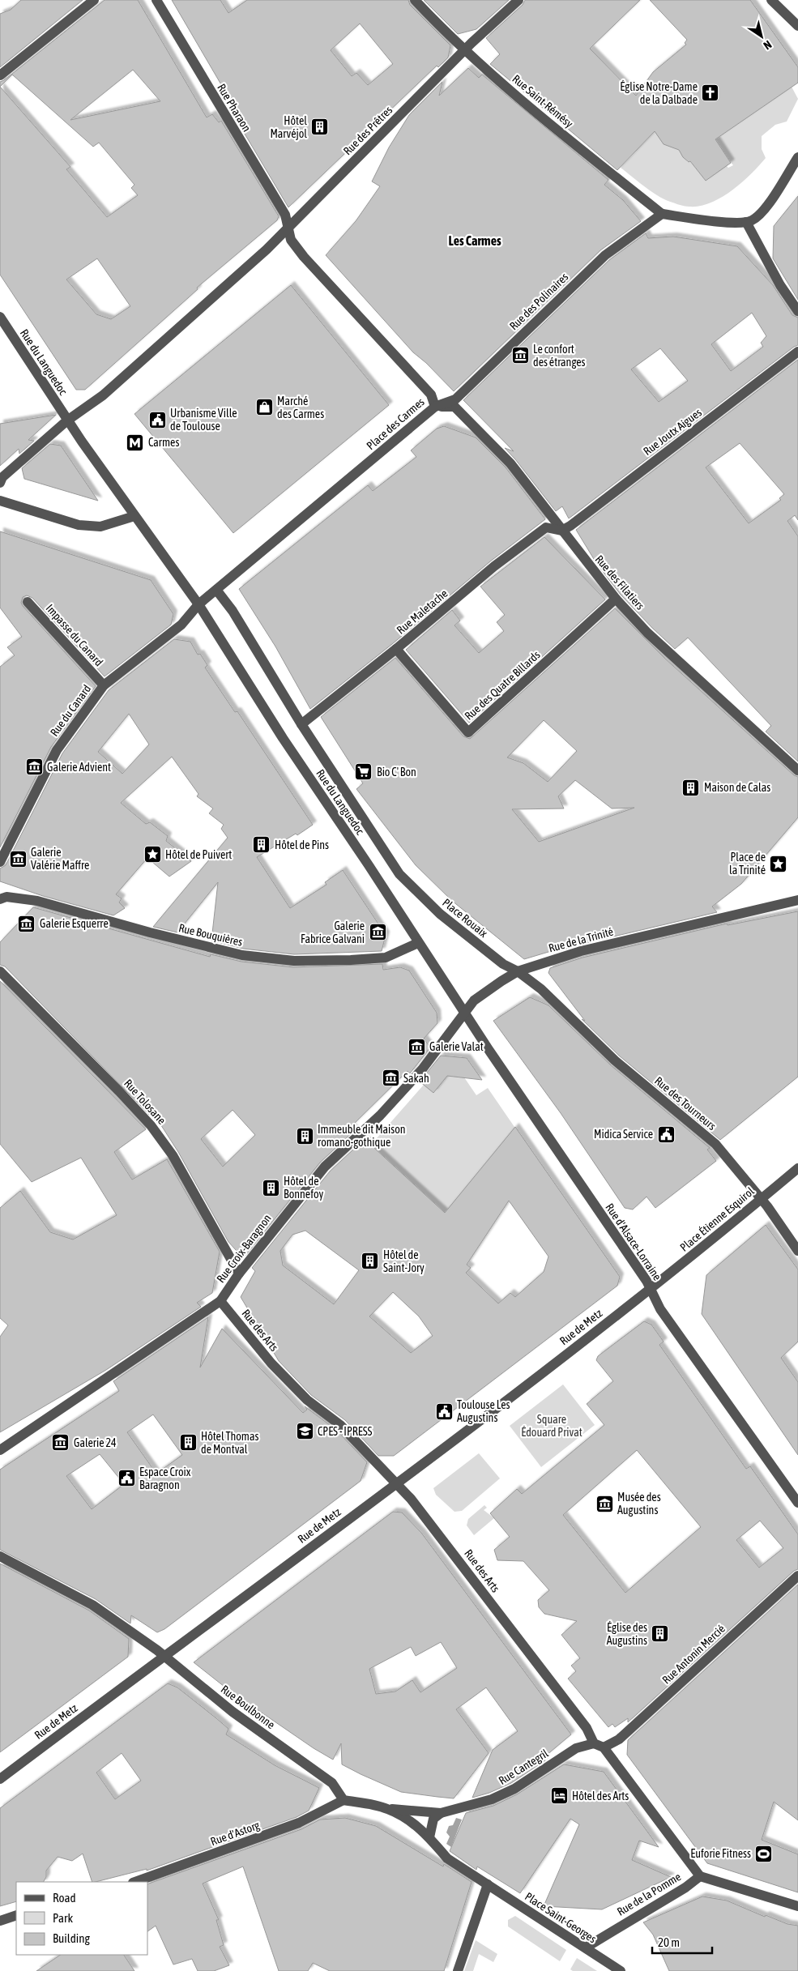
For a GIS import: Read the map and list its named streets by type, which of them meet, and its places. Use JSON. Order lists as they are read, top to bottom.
{
  "streets": {
    "street": [
      "Rue Saint-Rémésy",
      "Rue Pharaon",
      "Rue des Prêtres",
      "Rue des Polinaires",
      "Rue du Languedoc",
      "Place des Carmes",
      "Rue Joutx Aigues",
      "Rue des Filatiers",
      "Rue Maletache",
      "Impasse du Canard",
      "Rue des Quatre Billards",
      "Rue du Canard",
      "Place Rouaix",
      "Rue Bouquières",
      "Rue de la Trinité",
      "Rue Tolosane",
      "Rue des Tourneurs",
      "Place Étienne Esquirol",
      "Rue d'Alsace-Lorraine",
      "Rue Croix-Baragnon",
      "Rue de Metz",
      "Rue des Arts",
      "Rue Antonin Mercié",
      "Rue Boulbonne",
      "Rue Cantegril",
      "Rue d'Astorg",
      "Rue de la Pomme",
      "Place Saint-Georges"
    ]
  },
  "crossings": [
    ["Rue Saint-Rémésy", "Rue des Prêtres"],
    ["Rue Saint-Rémésy", "Rue des Polinaires"],
    ["Rue Pharaon", "Rue des Prêtres"],
    ["Rue Pharaon", "Place des Carmes"],
    ["Rue des Prêtres", "Place des Carmes"],
    ["Rue des Polinaires", "Place des Carmes"],
    ["Rue des Polinaires", "Rue des Filatiers"],
    ["Rue du Languedoc", "Place des Carmes"],
    ["Rue du Languedoc", "Rue Maletache"],
    ["Rue du Languedoc", "Rue du Canard"],
    ["Rue du Languedoc", "Place Rouaix"],
    ["Rue du Languedoc", "Rue Bouquières"],
    ["Rue du Languedoc", "Rue de la Trinité"],
    ["Rue du Languedoc", "Rue d'Alsace-Lorraine"],
    ["Rue du Languedoc", "Rue Croix-Baragnon"],
    ["Place des Carmes", "Rue des Filatiers"],
    ["Place des Carmes", "Rue du Canard"],
    ["Rue Joutx Aigues", "Rue des Filatiers"],
    ["Rue Joutx Aigues", "Rue Maletache"],
    ["Rue des Filatiers", "Rue Maletache"],
    ["Rue des Filatiers", "Rue des Quatre Billards"],
    ["Rue Maletache", "Rue des Quatre Billards"],
    ["Impasse du Canard", "Rue du Canard"],
    ["Place Rouaix", "Rue de la Trinité"],
    ["Place Rouaix", "Rue des Tourneurs"],
    ["Rue de la Trinité", "Rue d'Alsace-Lorraine"],
    ["Rue de la Trinité", "Rue Croix-Baragnon"],
    ["Rue Tolosane", "Rue Croix-Baragnon"],
    ["Rue des Tourneurs", "Place Étienne Esquirol"],
    ["Place Étienne Esquirol", "Rue d'Alsace-Lorraine"],
    ["Place Étienne Esquirol", "Rue de Metz"],
    ["Rue d'Alsace-Lorraine", "Rue Croix-Baragnon"],
    ["Rue d'Alsace-Lorraine", "Rue de Metz"],
    ["Rue Croix-Baragnon", "Rue des Arts"],
    ["Rue de Metz", "Rue des Arts"],
    ["Rue de Metz", "Rue Boulbonne"],
    ["Rue des Arts", "Rue Cantegril"],
    ["Rue Boulbonne", "Rue d'Astorg"],
    ["Rue de la Pomme", "Place Saint-Georges"]
  ],
  "districts": ["Les Carmes"],
  "parks": ["Square Édouard Privat"],
  "places": {
    "church": ["Église Notre-Dame de la Dalbade"],
    "building": [
      "Hôtel Marvéjol",
      "Maison de Calas",
      "Hôtel de Pins",
      "Immeuble dit Maison romano-gothique",
      "Hôtel de Bonnefoy",
      "Hôtel de Saint-Jory",
      "Hôtel Thomas de Montval",
      "Église des Augustins"
    ],
    "museum": [
      "Le confort des étranges",
      "Galerie Advient",
      "Galerie Valérie Maffre",
      "Galerie Esquerre",
      "Galerie Fabrice Galvani",
      "Galerie Valat",
      "Sakah",
      "Galerie 24",
      "Musée des Augustins"
    ],
    "shop": ["Marché des Carmes"],
    "public building": [
      "Urbanisme Ville de Toulouse",
      "Midica Service",
      "Toulouse Les Augustins",
      "Espace Croix Baragnon"
    ],
    "metro station": ["Carmes"],
    "supermarket": ["Bio C' Bon"],
    "place": ["Hôtel de Puivert", "Place de la Trinité"],
    "school or university": ["CPES - IPRESS"],
    "hotel": ["Hôtel des Arts"],
    "sports": ["Euforie Fitness"]
  },
  "legend": ["Road", "Park", "Building"],
  "scale_bar": "20 m",
  "north": "bottom right"
}
